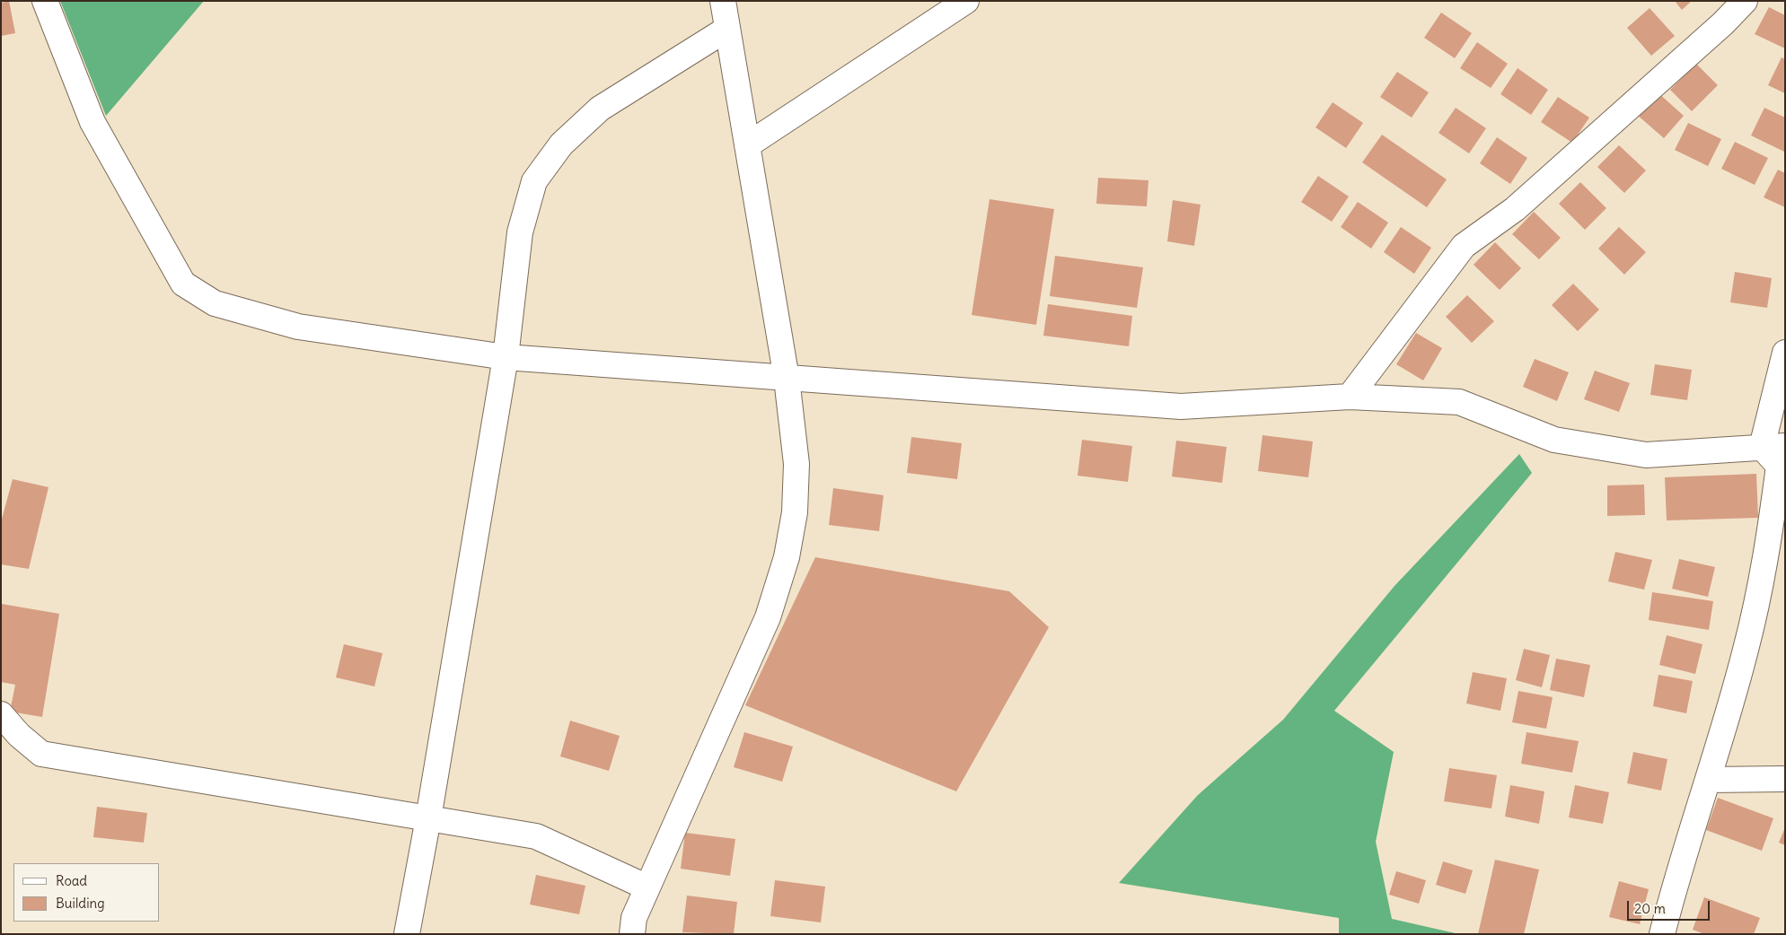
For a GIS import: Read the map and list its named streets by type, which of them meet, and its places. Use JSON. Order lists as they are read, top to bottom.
{
  "legend": ["Road", "Building"],
  "scale_bar": "20 m"
}
